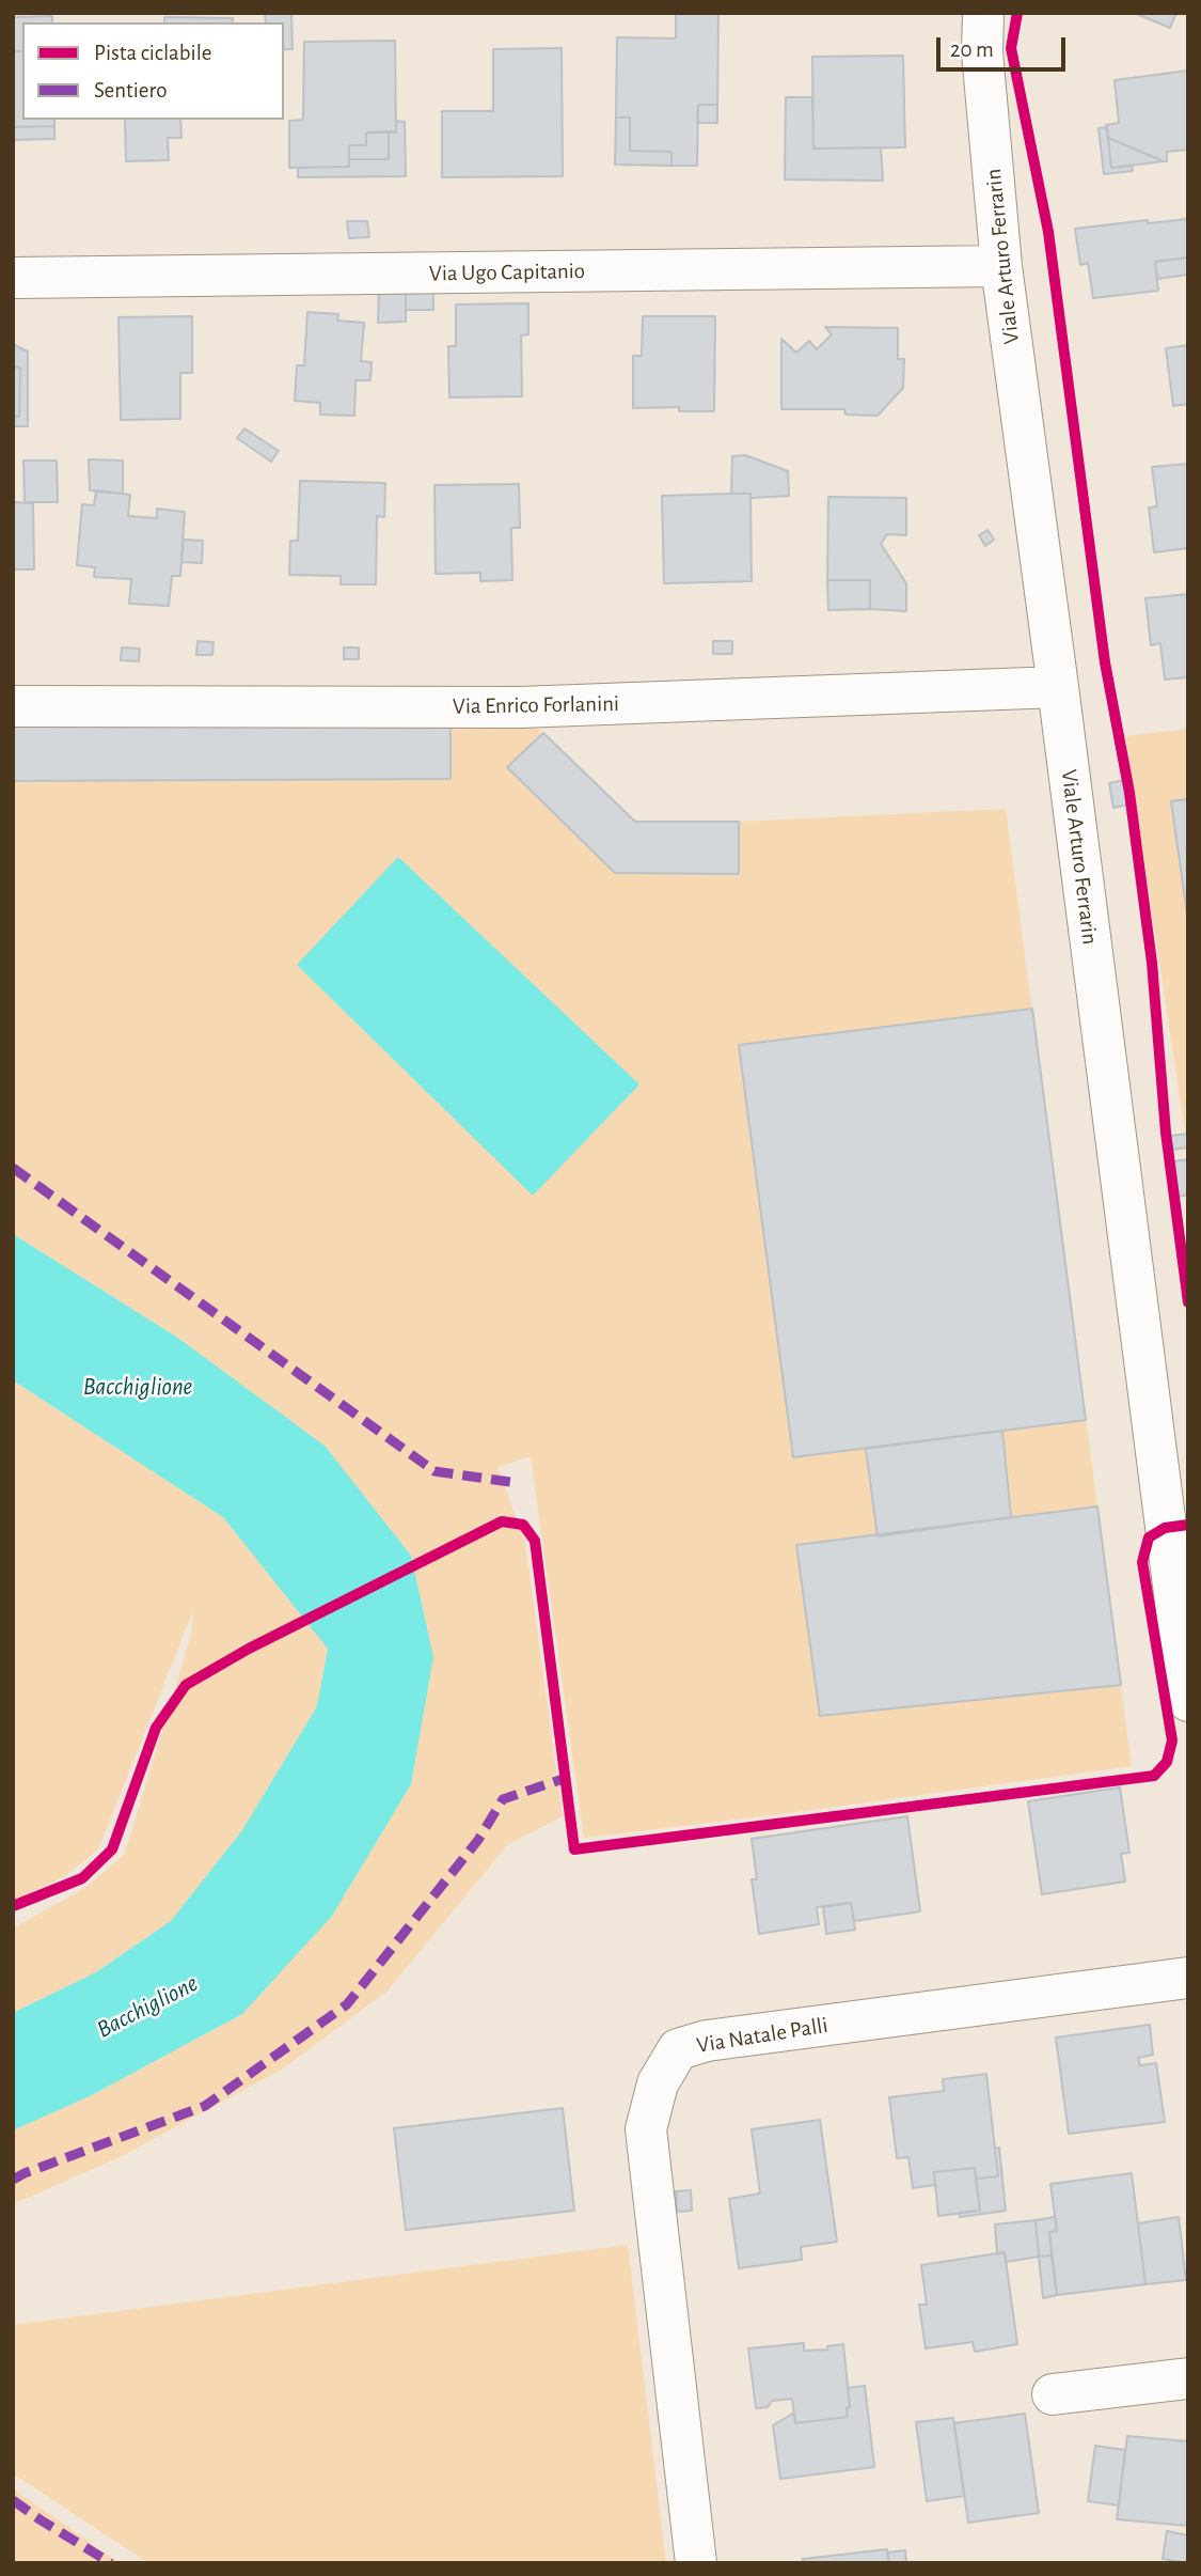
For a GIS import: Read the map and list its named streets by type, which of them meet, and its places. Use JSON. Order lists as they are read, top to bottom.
{
  "streets": {
    "street": [
      "Viale Arturo Ferrarin",
      "Via Ugo Capitanio",
      "Via Enrico Forlanini",
      "Via Natale Palli"
    ]
  },
  "crossings": [
    ["Viale Arturo Ferrarin", "Via Ugo Capitanio"],
    ["Viale Arturo Ferrarin", "Via Enrico Forlanini"]
  ],
  "water": ["Bacchiglione"],
  "legend": ["Pista ciclabile", "Sentiero"],
  "scale_bar": "20 m"
}
